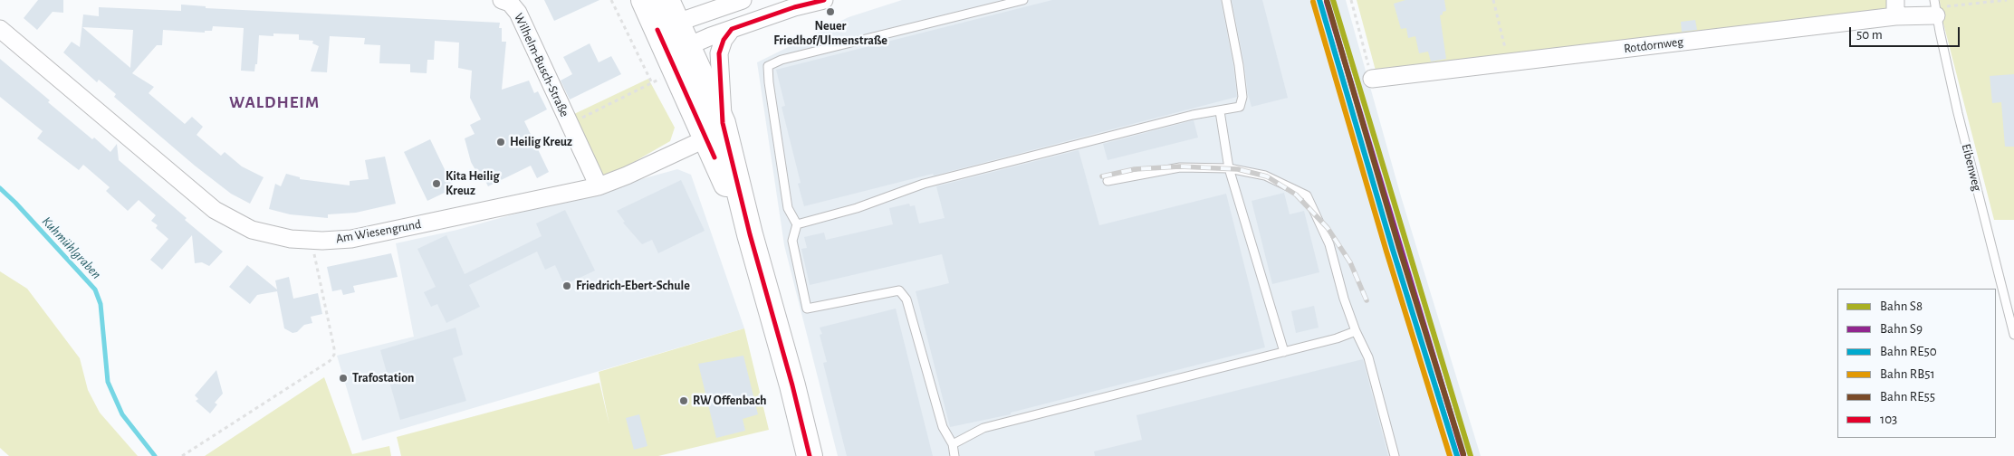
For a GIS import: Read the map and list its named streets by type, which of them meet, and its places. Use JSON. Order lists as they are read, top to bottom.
{
  "streets": {
    "street": ["Rotdornweg", "Wilhelm-Busch-Straße", "Am Wiesengrund"],
    "lane": ["Eibenweg"]
  },
  "crossings": [
    ["Rotdornweg", "Eibenweg"],
    ["Wilhelm-Busch-Straße", "Am Wiesengrund"]
  ],
  "districts": ["WALDHEIM"],
  "water": ["Kuhmühlgraben"],
  "places": [
    "Neuer Friedhof/Ulmenstraße",
    "Heilig Kreuz",
    "Kita Heilig Kreuz",
    "Friedrich-Ebert-Schule",
    "Trafostation",
    "RW Offenbach"
  ],
  "lines": [
    "rail line S8",
    "rail line RE50",
    "rail line RE55",
    "transit line 103",
    "rail line S9",
    "rail line RB51"
  ],
  "legend": [
    "Bahn S8",
    "Bahn S9",
    "Bahn RE50",
    "Bahn RB51",
    "Bahn RE55",
    "103"
  ],
  "scale_bar": "50 m"
}
